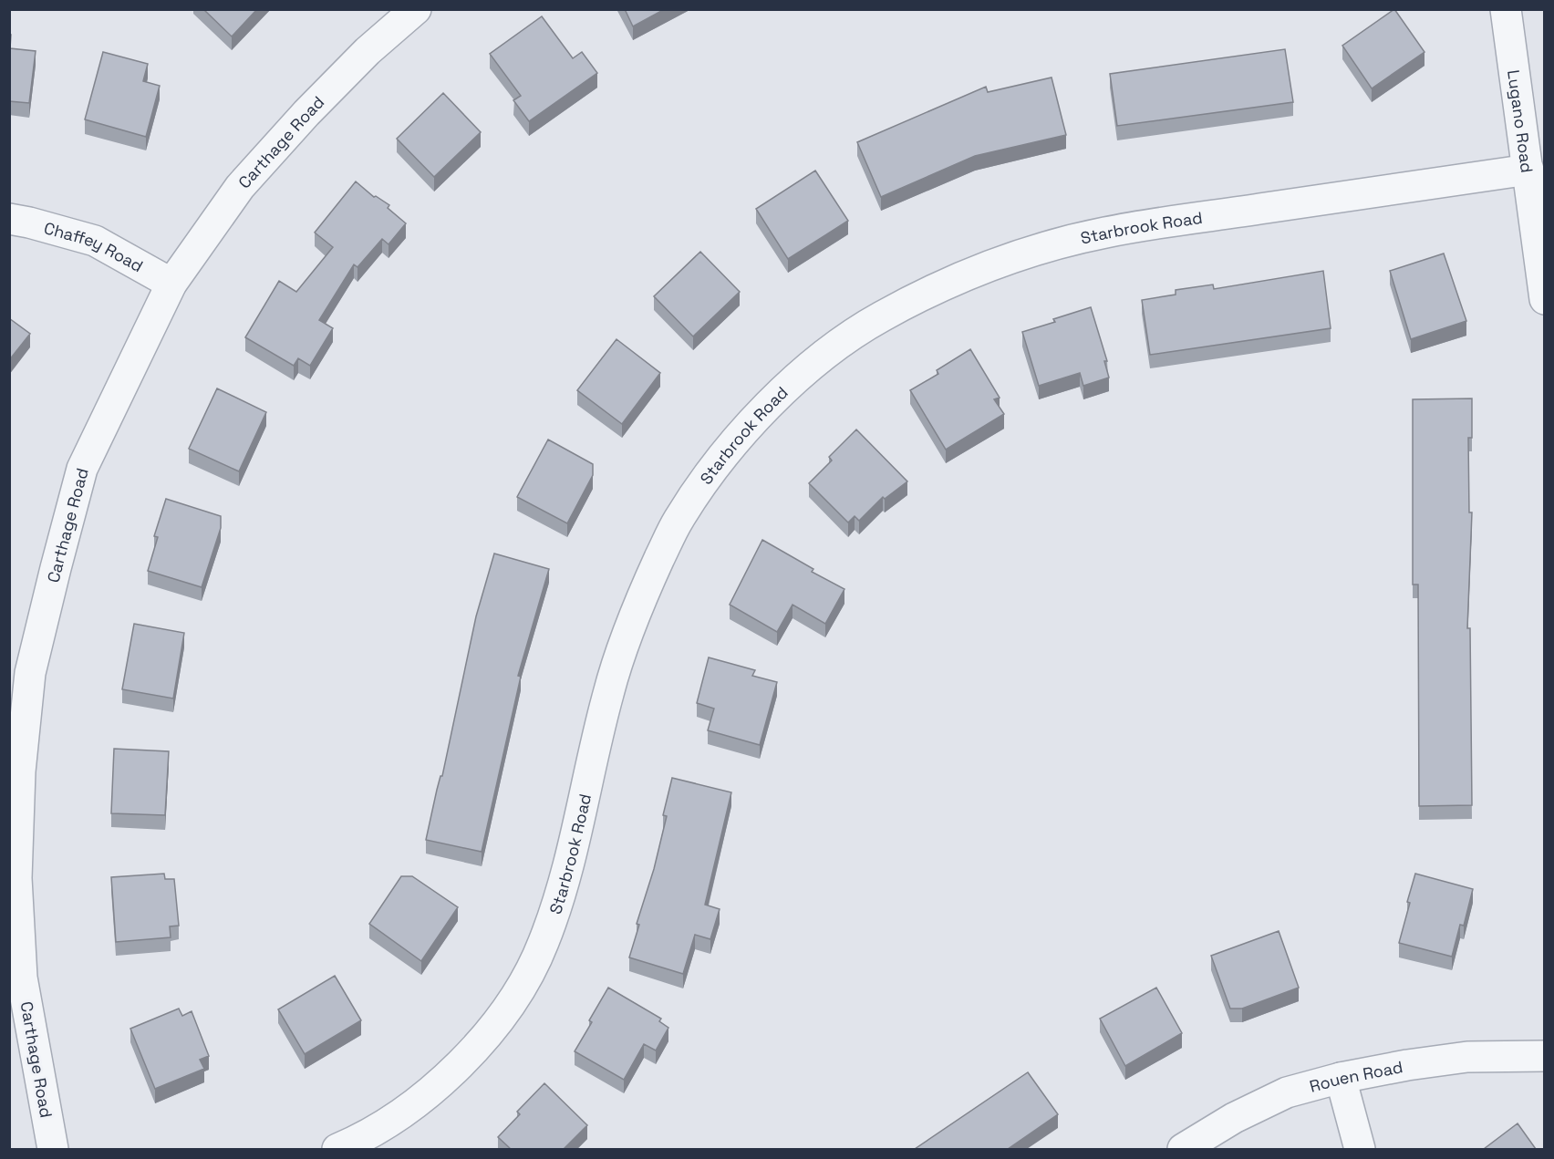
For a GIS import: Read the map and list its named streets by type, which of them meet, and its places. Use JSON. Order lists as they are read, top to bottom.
{
  "streets": {
    "street": [
      "Lugano Road",
      "Carthage Road",
      "Starbrook Road",
      "Chaffey Road",
      "Rouen Road"
    ]
  },
  "crossings": [
    ["Lugano Road", "Starbrook Road"],
    ["Carthage Road", "Chaffey Road"]
  ]
}
